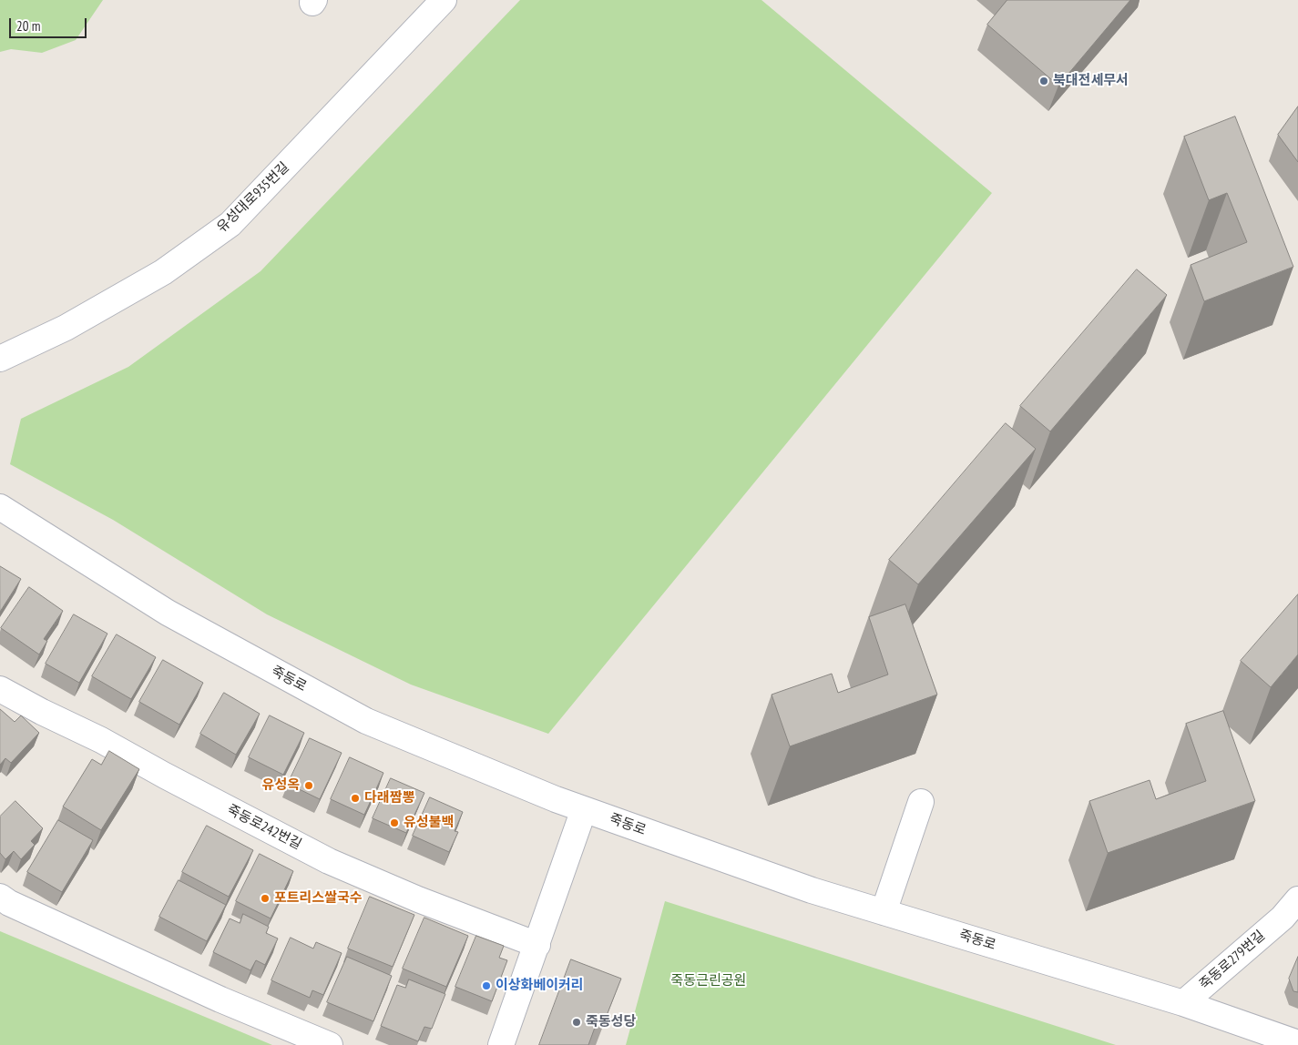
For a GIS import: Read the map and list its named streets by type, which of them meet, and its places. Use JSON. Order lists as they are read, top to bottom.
{
  "streets": {
    "street": [
      "유성대로935번길",
      "죽동로",
      "죽동로242번길",
      "죽동로279번길"
    ]
  },
  "crossings": [
    ["죽동로", "죽동로279번길"]
  ],
  "parks": ["죽동근린공원"],
  "places": [
    "북대전세무서",
    "유성옥",
    "다래짬뽕",
    "유성불백",
    "포트리스쌀국수",
    "이상화베이커리",
    "죽동성당"
  ],
  "scale_bar": "20 m"
}
